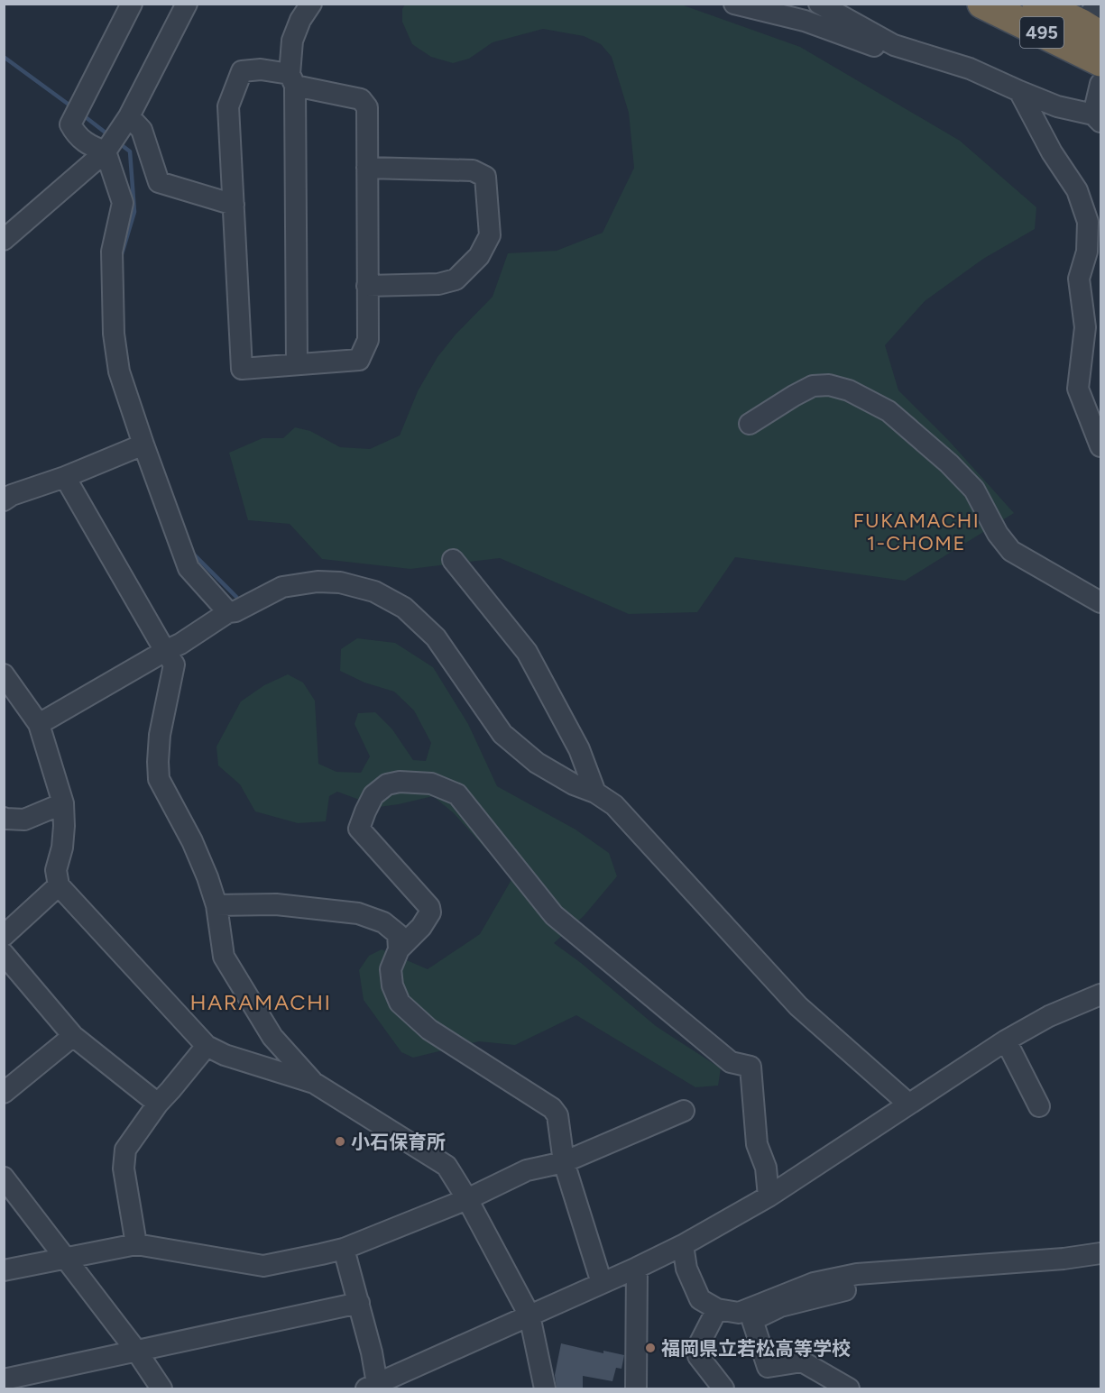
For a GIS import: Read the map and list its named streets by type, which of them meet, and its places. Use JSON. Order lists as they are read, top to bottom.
{
  "streets": {
    "highway": ["495"]
  },
  "districts": ["FUKAMACHI 1-CHOME", "HARAMACHI"],
  "places": ["小石保育所", "福岡県立若松高等学校"]
}
